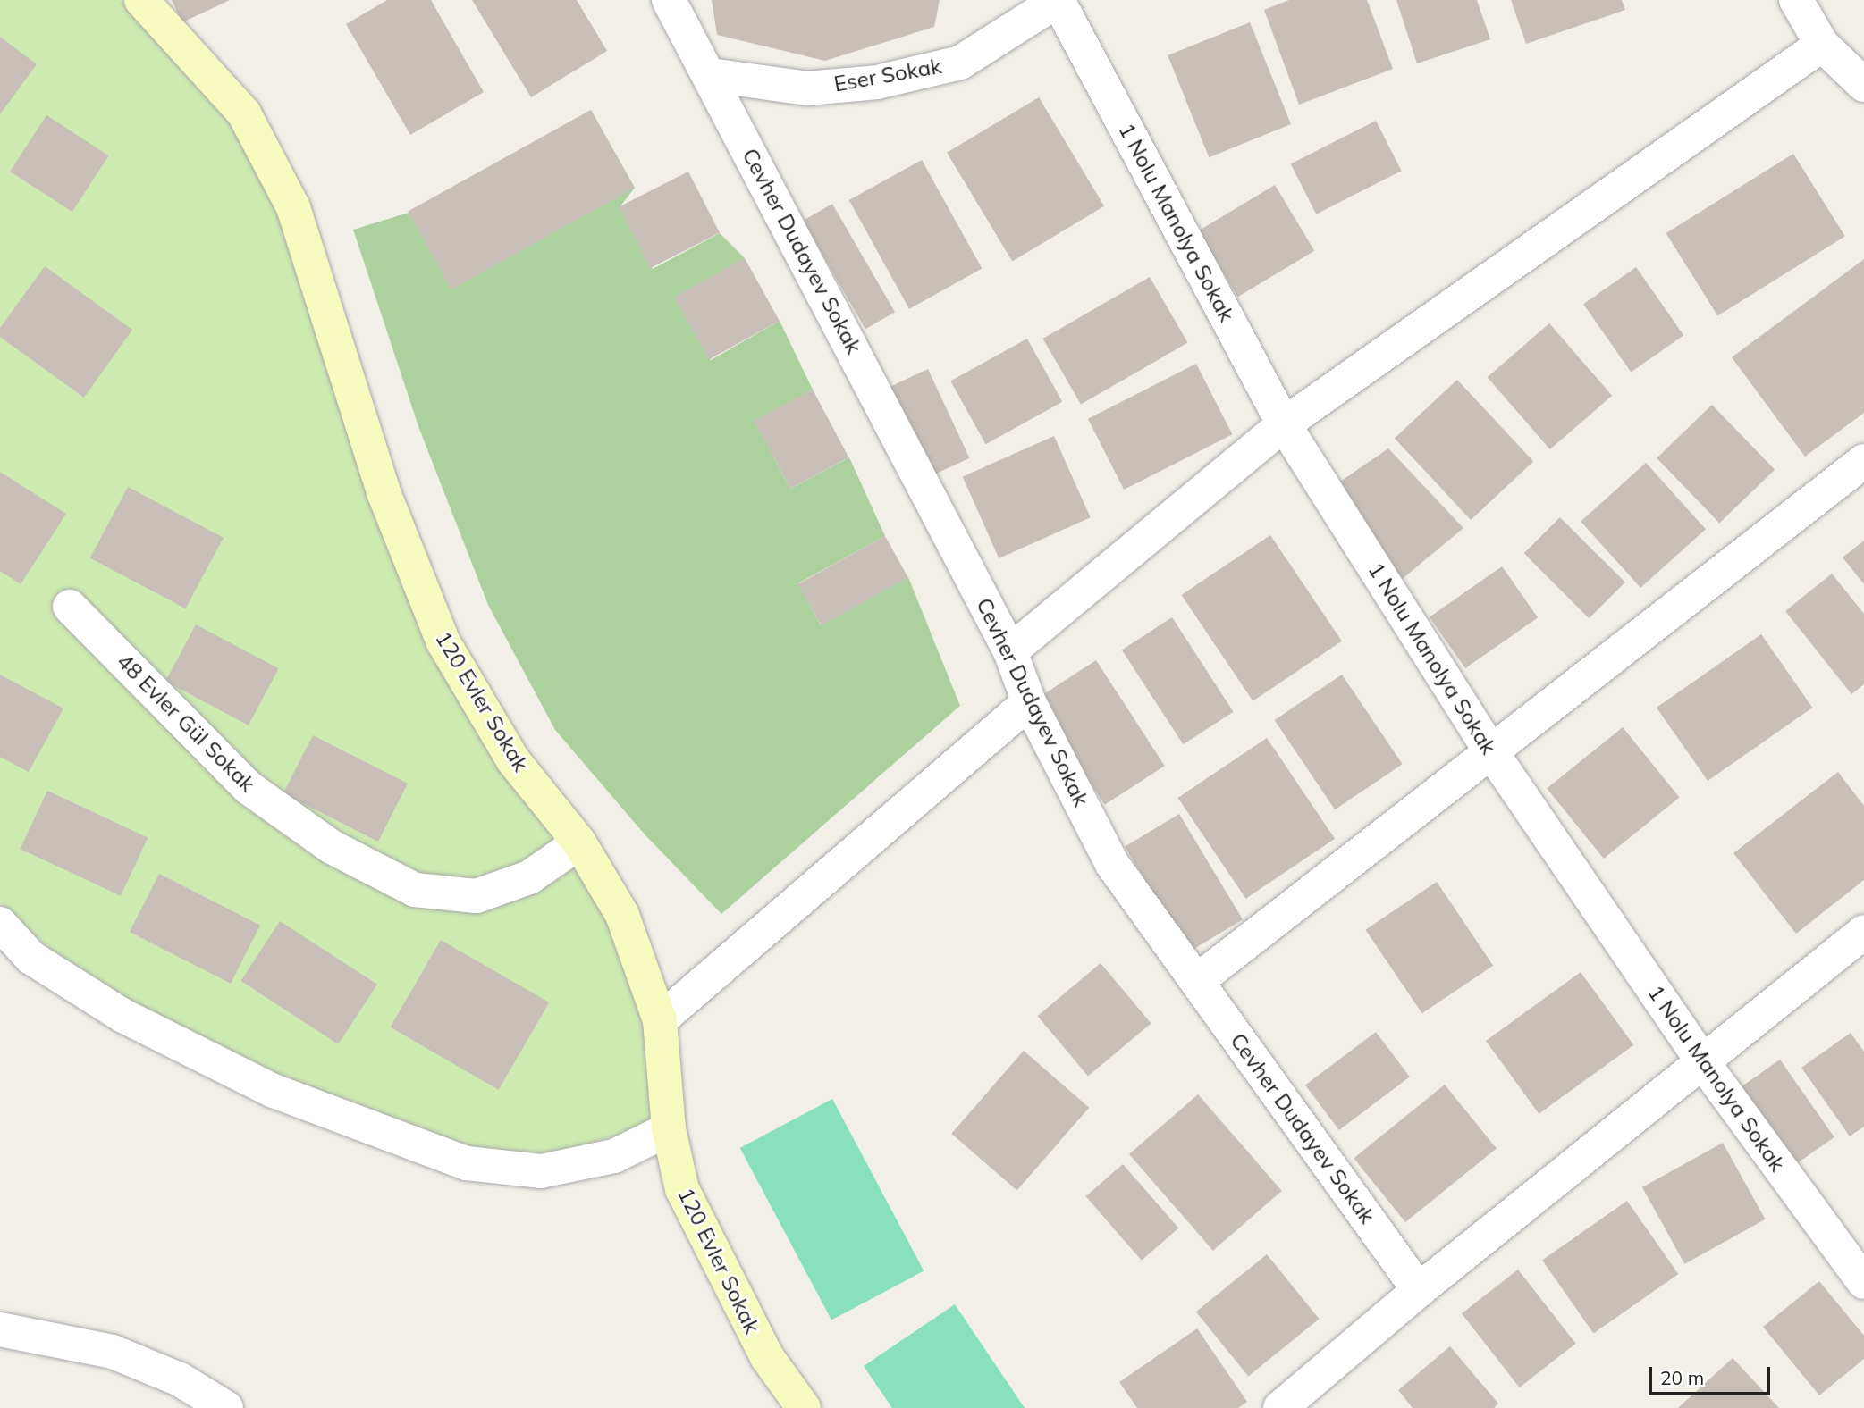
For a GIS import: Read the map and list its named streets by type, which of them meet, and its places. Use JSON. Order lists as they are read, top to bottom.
{
  "streets": {
    "street": [
      "Eser Sokak",
      "1 Nolu Manolya Sokak",
      "Cevher Dudayev Sokak",
      "120 Evler Sokak",
      "48 Evler Gül Sokak"
    ]
  },
  "crossings": [
    ["Eser Sokak", "1 Nolu Manolya Sokak"],
    ["Eser Sokak", "Cevher Dudayev Sokak"],
    ["120 Evler Sokak", "48 Evler Gül Sokak"]
  ],
  "scale_bar": "20 m"
}
